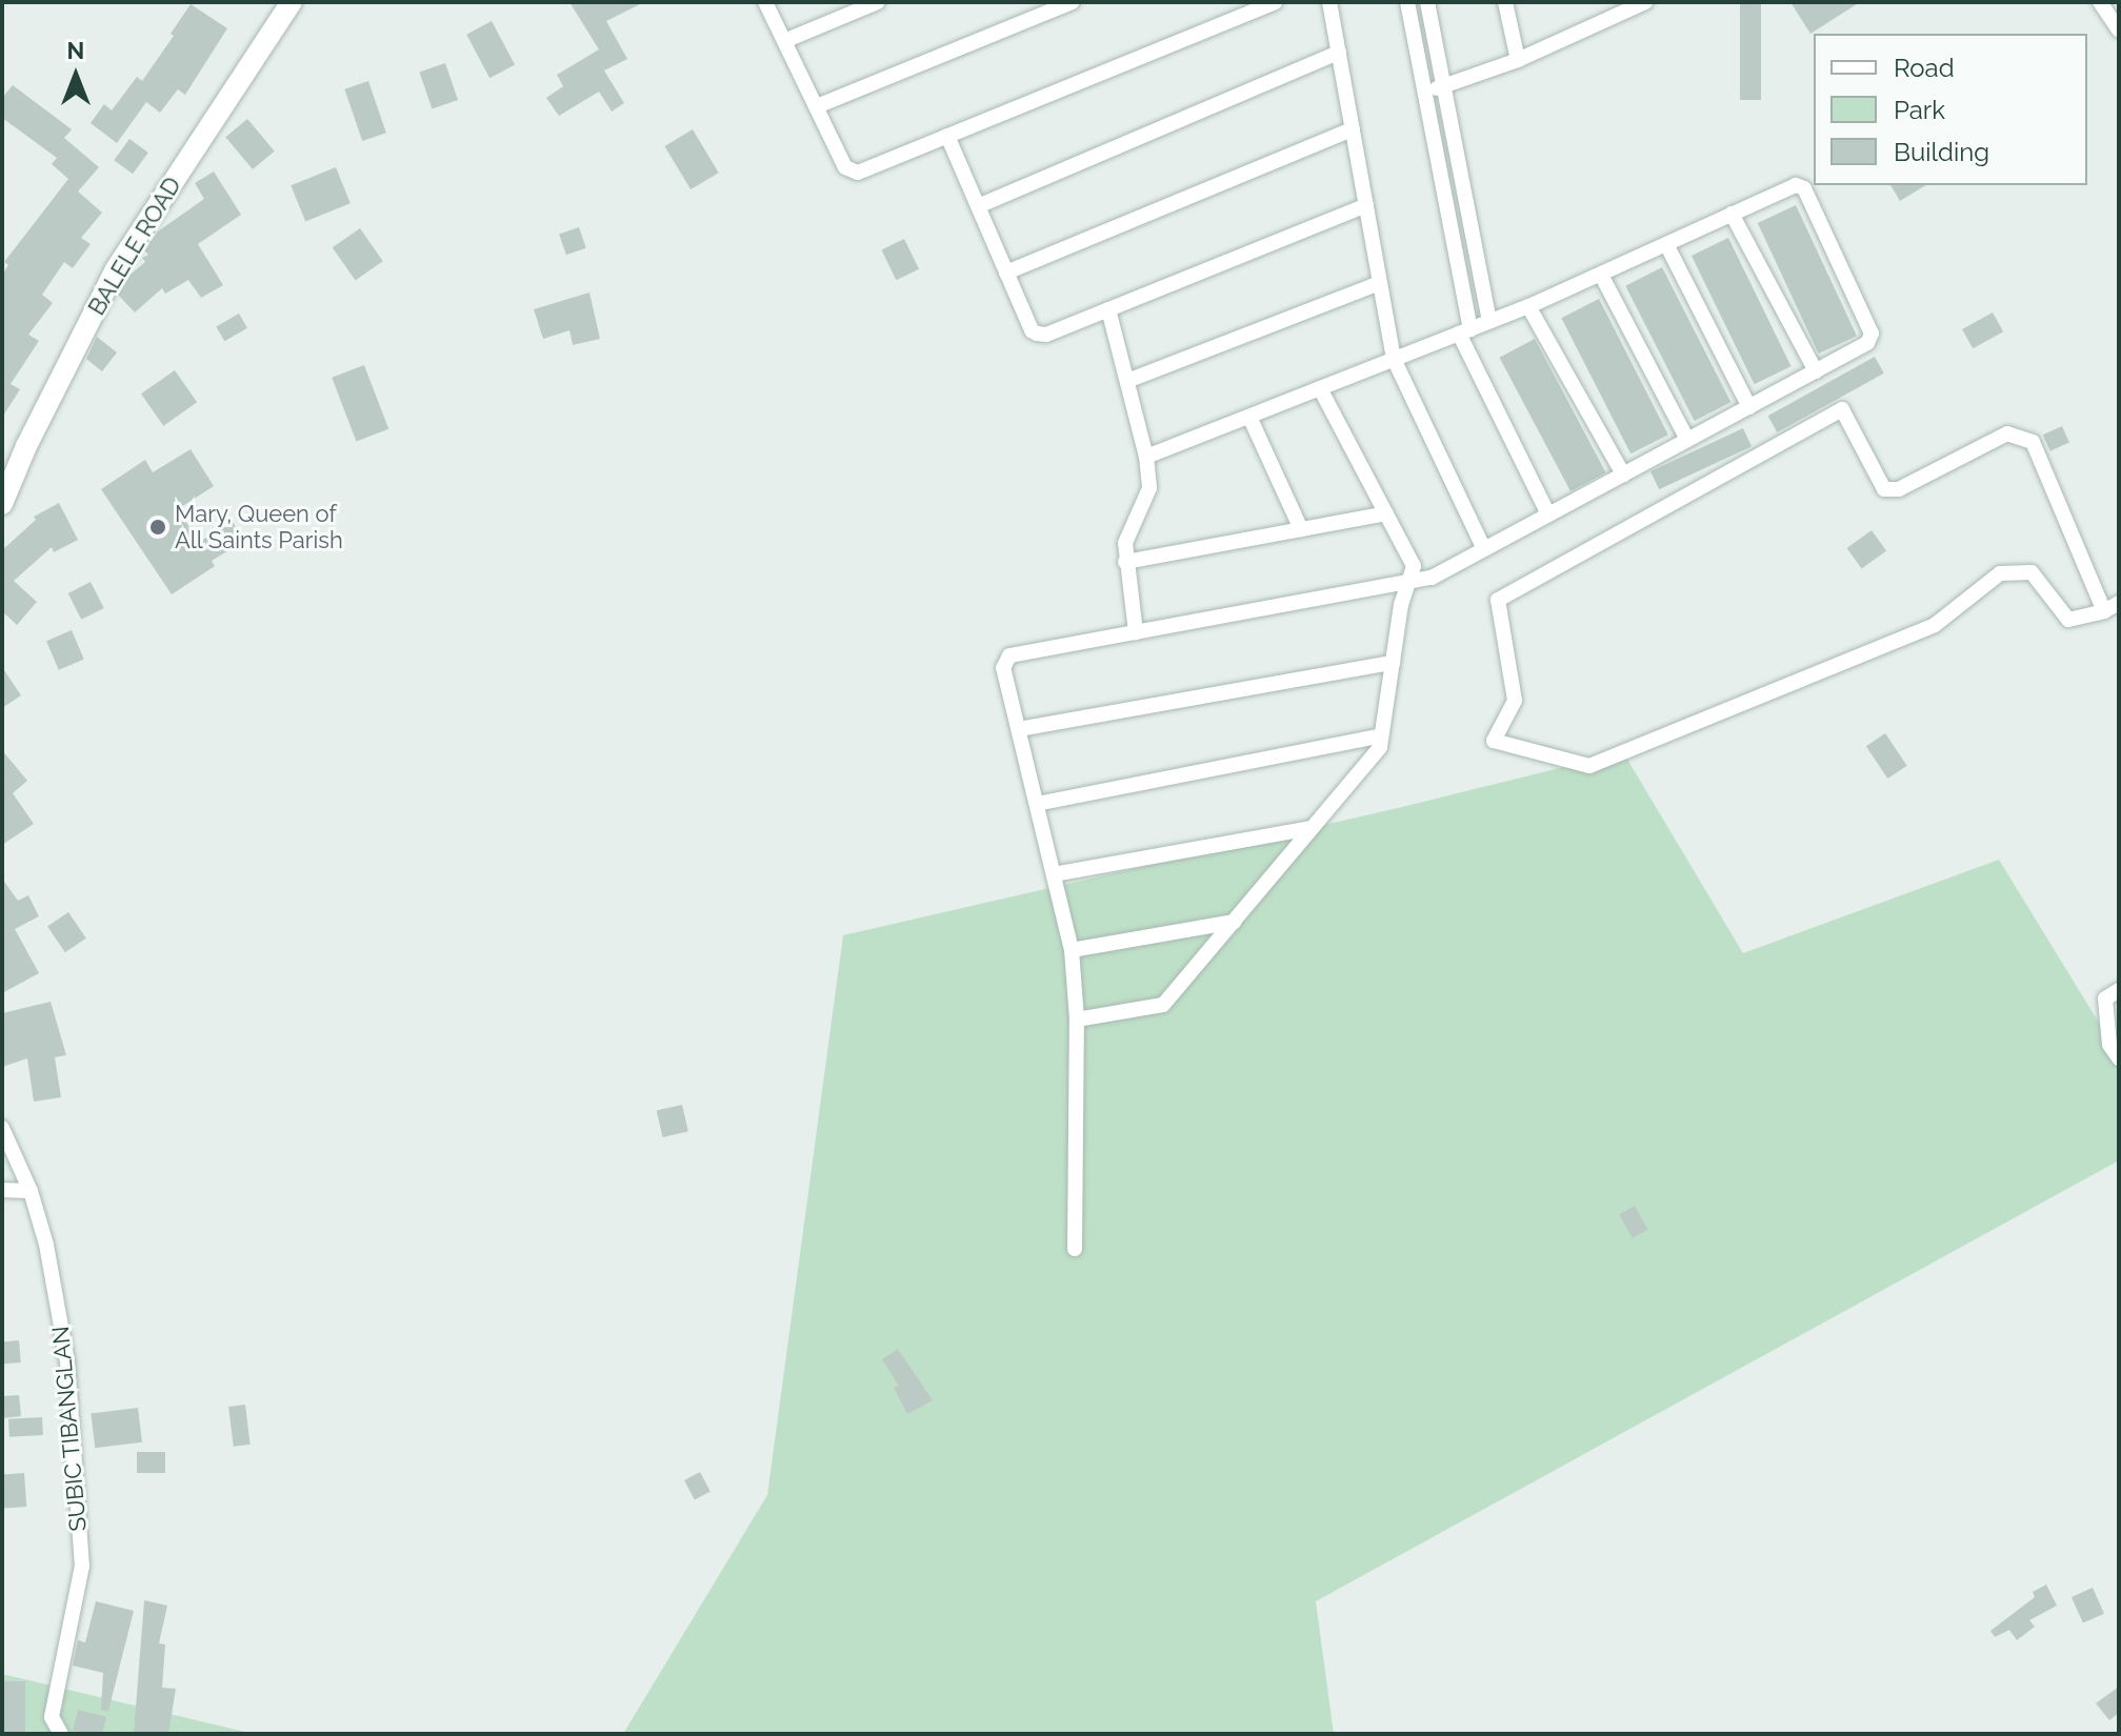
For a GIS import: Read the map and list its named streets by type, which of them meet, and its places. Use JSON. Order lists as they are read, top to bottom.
{
  "streets": {
    "street": ["BALELE ROAD", "SUBIC TIBANGLAN"]
  },
  "places": ["Mary, Queen of All Saints Parish"],
  "legend": ["Road", "Park", "Building"],
  "north": "top"
}
